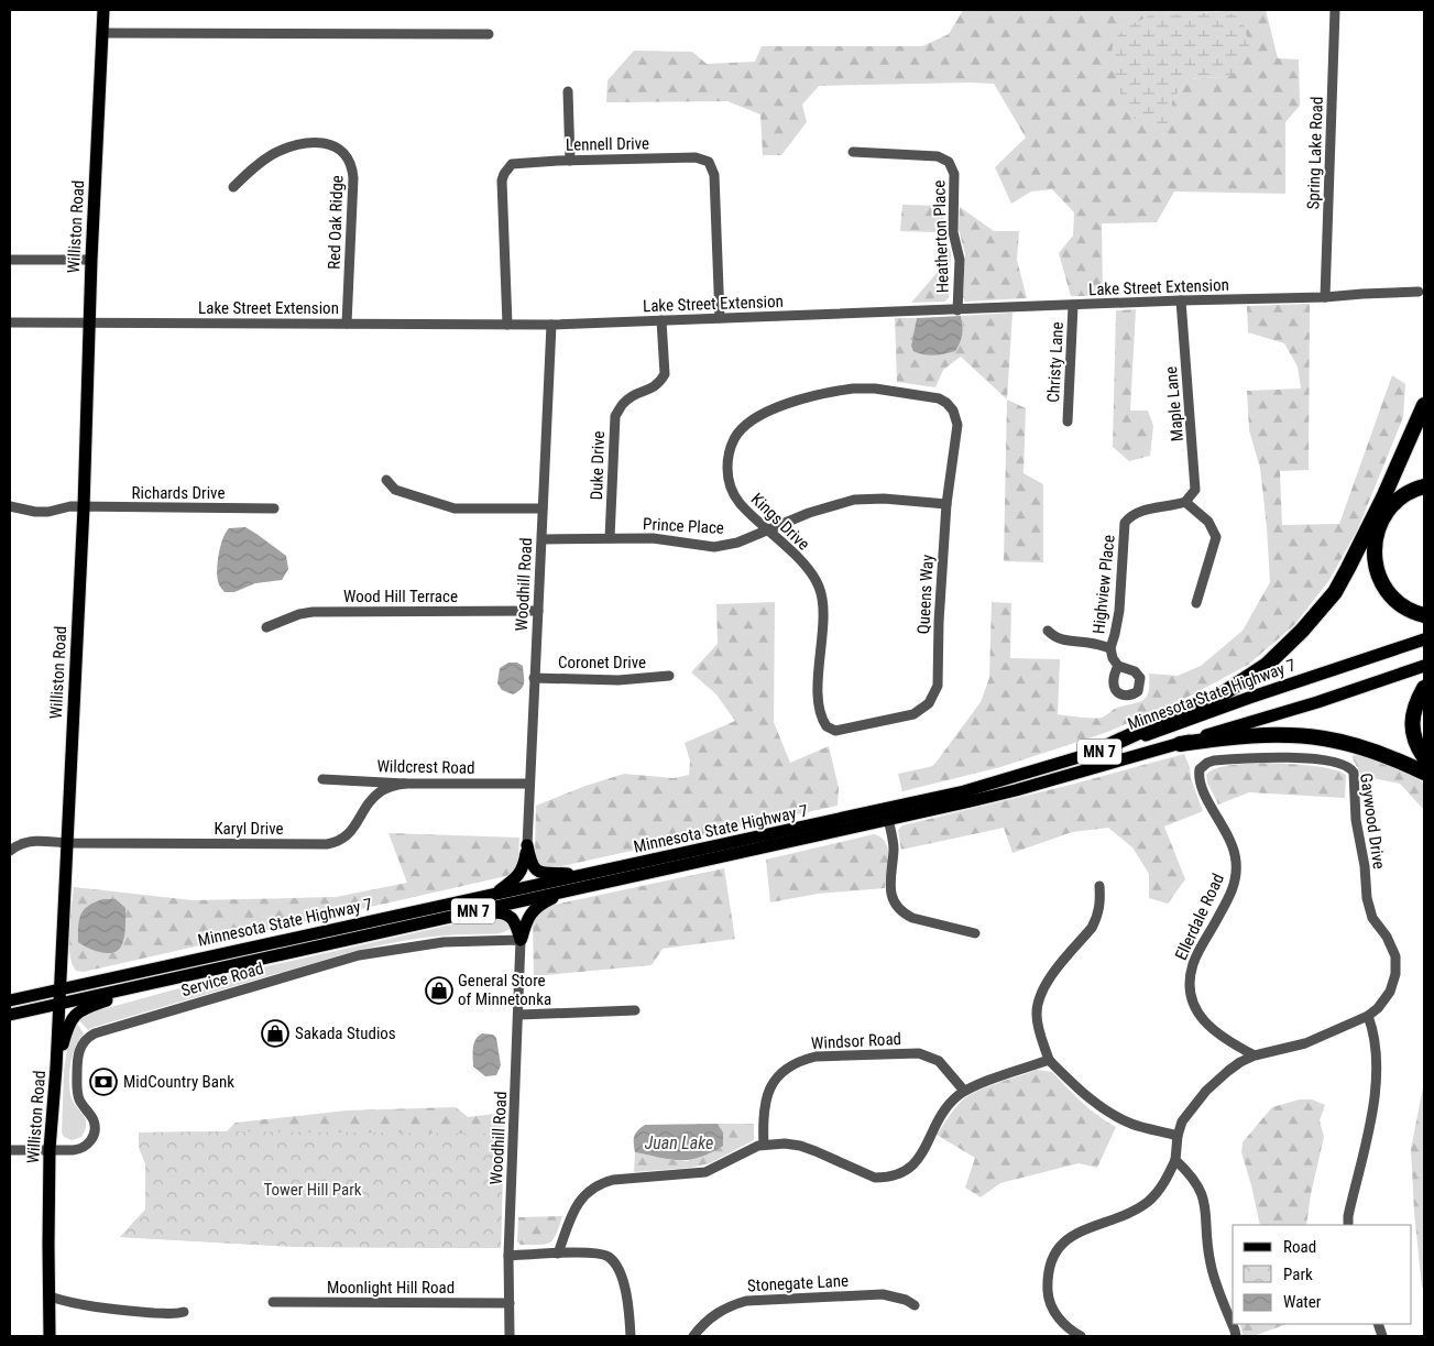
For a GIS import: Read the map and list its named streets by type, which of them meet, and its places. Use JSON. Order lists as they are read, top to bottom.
{
  "streets": {
    "main road": ["Williston Road", "Minnesota State Highway 7", "MN 7"],
    "street": [
      "Lennell Drive",
      "Spring Lake Road",
      "Red Oak Ridge",
      "Heatherton Place",
      "Lake Street Extension",
      "Christy Lane",
      "Maple Lane",
      "Duke Drive",
      "Richards Drive",
      "Kings Drive",
      "Prince Place",
      "Woodhill Road",
      "Highview Place",
      "Queens Way",
      "Wood Hill Terrace",
      "Coronet Drive",
      "Wildcrest Road",
      "Gaywood Drive",
      "Karyl Drive",
      "Ellerdale Road",
      "Service Road",
      "Windsor Road",
      "Stonegate Lane",
      "Moonlight Hill Road"
    ]
  },
  "crossings": [
    ["Lennell Drive", "Lake Street Extension"],
    ["Spring Lake Road", "Lake Street Extension"],
    ["Red Oak Ridge", "Lake Street Extension"],
    ["Williston Road", "Lake Street Extension"],
    ["Williston Road", "Richards Drive"],
    ["Williston Road", "Minnesota State Highway 7"],
    ["Williston Road", "Karyl Drive"],
    ["Williston Road", "Service Road"],
    ["Heatherton Place", "Lake Street Extension"],
    ["Lake Street Extension", "Christy Lane"],
    ["Lake Street Extension", "Maple Lane"],
    ["Lake Street Extension", "Duke Drive"],
    ["Lake Street Extension", "Woodhill Road"],
    ["Maple Lane", "Highview Place"],
    ["Duke Drive", "Prince Place"],
    ["Kings Drive", "Prince Place"],
    ["Kings Drive", "Queens Way"],
    ["Prince Place", "Woodhill Road"],
    ["Prince Place", "Queens Way"],
    ["Woodhill Road", "Wood Hill Terrace"],
    ["Woodhill Road", "Coronet Drive"],
    ["Woodhill Road", "Wildcrest Road"],
    ["Woodhill Road", "Service Road"],
    ["Woodhill Road", "Moonlight Hill Road"],
    ["Wildcrest Road", "Karyl Drive"],
    ["Gaywood Drive", "Ellerdale Road"]
  ],
  "water": ["Juan Lake"],
  "parks": ["Tower Hill Park"],
  "places": {
    "shop": ["General Store of Minnetonka", "Sakada Studios"],
    "bank": ["MidCountry Bank"]
  },
  "legend": ["Road", "Park", "Water"]
}
